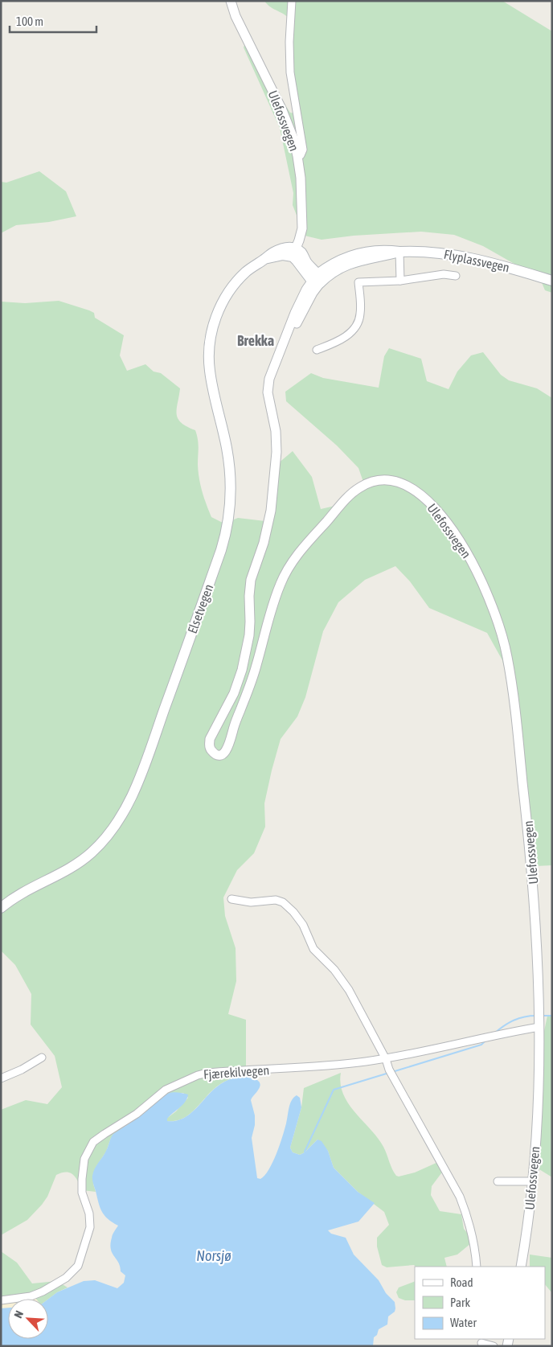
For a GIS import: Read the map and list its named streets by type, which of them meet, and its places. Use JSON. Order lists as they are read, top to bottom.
{
  "streets": {
    "main road": ["Flyplassvegen", "Elsetvegen"],
    "street": ["Ulefossvegen", "Fjærekilvegen"]
  },
  "crossings": [
    ["Ulefossvegen", "Flyplassvegen"],
    ["Ulefossvegen", "Elsetvegen"],
    ["Ulefossvegen", "Fjærekilvegen"]
  ],
  "districts": ["Brekka"],
  "water": ["Norsjø"],
  "legend": ["Road", "Park", "Water"],
  "scale_bar": "100 m",
  "north": "top left"
}
